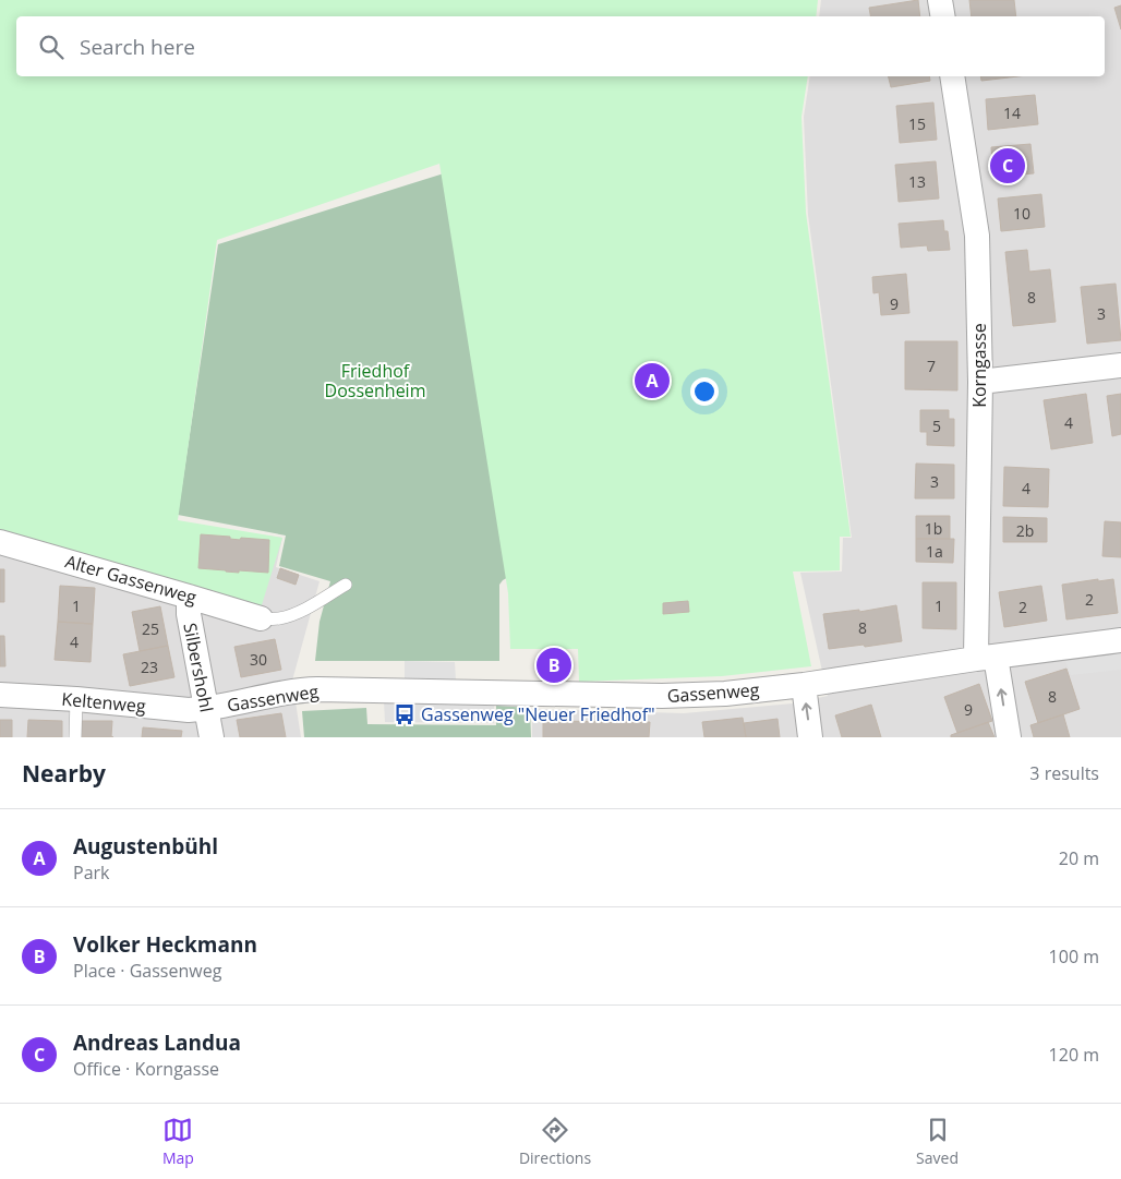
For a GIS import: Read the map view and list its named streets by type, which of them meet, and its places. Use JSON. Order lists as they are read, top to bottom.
{
  "streets": {
    "street": [
      "Korngasse",
      "Alter Gassenweg",
      "Silbershohl",
      "Gassenweg",
      "Keltenweg"
    ]
  },
  "crossings": [
    ["Korngasse", "Gassenweg"],
    ["Alter Gassenweg", "Silbershohl"],
    ["Silbershohl", "Gassenweg"],
    ["Silbershohl", "Keltenweg"],
    ["Gassenweg", "Keltenweg"]
  ],
  "parks": ["Friedhof Dossenheim"],
  "places": {
    "bus stop": ["Gassenweg \"Neuer Friedhof\""]
  },
  "house_numbers": [
    "14",
    "15",
    "13",
    "10",
    "8",
    "9",
    "3",
    "7",
    "4",
    "5",
    "3",
    "4",
    "1b",
    "2b",
    "1a",
    "2",
    "1",
    "1",
    "2",
    "8",
    "25",
    "4",
    "30",
    "23",
    "8",
    "9"
  ],
  "page": {
    "search": "Search here",
    "pins": ["C", "A", "B"],
    "heading": ["Nearby", "3 results"],
    "list": [
      {
        "mark": "A",
        "name": "Augustenbühl",
        "note": "Park",
        "value": "20 m"
      },
      {
        "mark": "B",
        "name": "Volker Heckmann",
        "note": "Place · Gassenweg",
        "value": "100 m"
      },
      {
        "mark": "C",
        "name": "Andreas Landua",
        "note": "Office · Korngasse",
        "value": "120 m"
      }
    ],
    "nav": ["Map", "Directions", "Saved"]
  }
}
